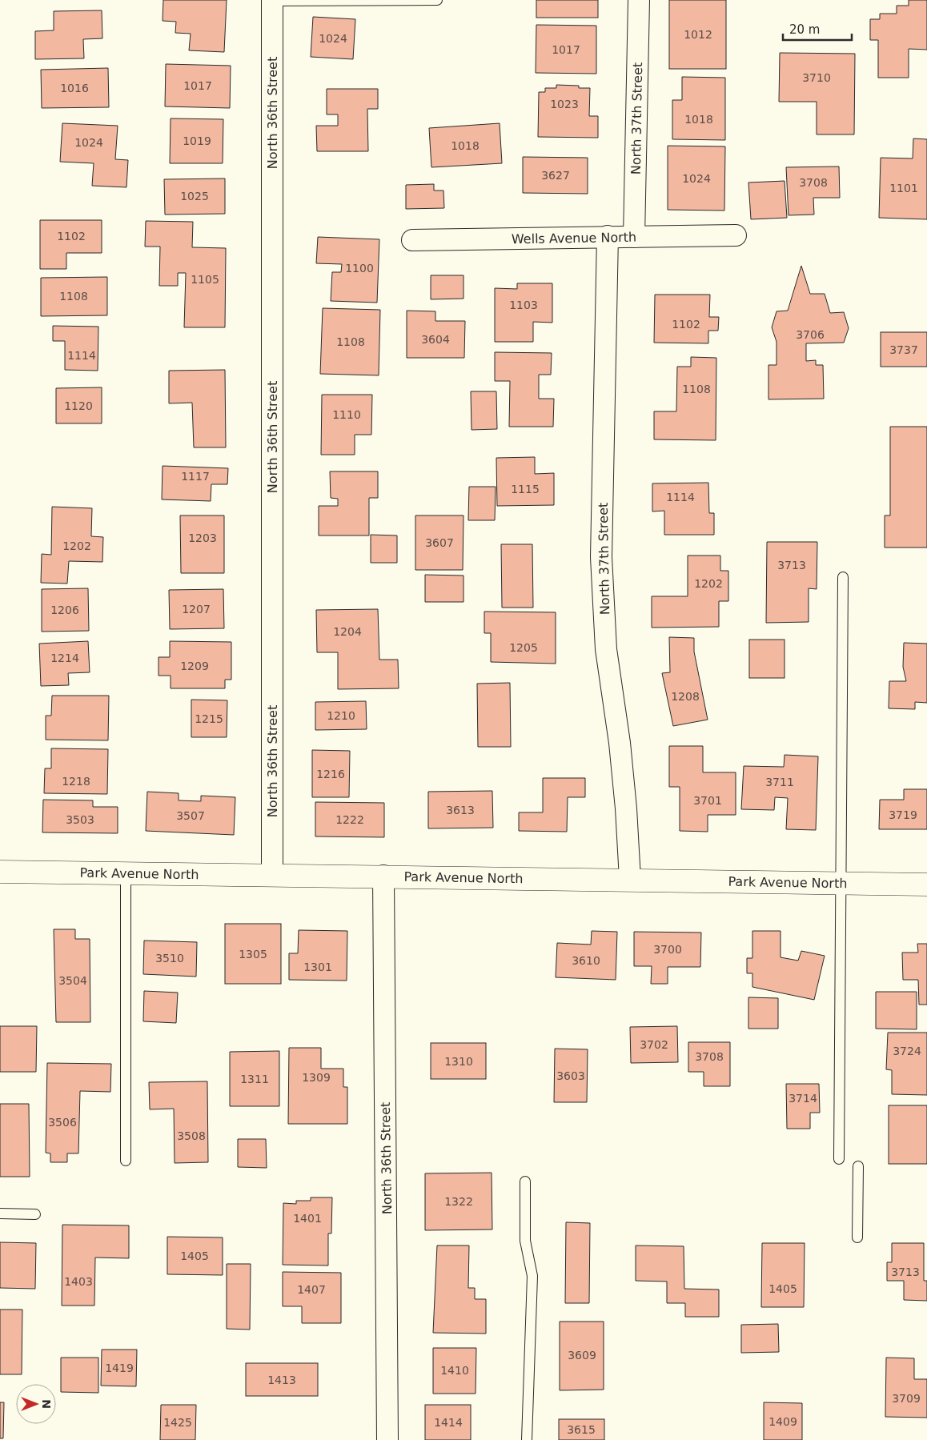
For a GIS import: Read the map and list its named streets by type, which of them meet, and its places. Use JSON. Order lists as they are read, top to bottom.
{
  "streets": {
    "street": [
      "North 36th Street",
      "North 37th Street",
      "Wells Avenue North",
      "Park Avenue North"
    ]
  },
  "crossings": [
    ["North 36th Street", "Park Avenue North"],
    ["North 37th Street", "Wells Avenue North"],
    ["North 37th Street", "Park Avenue North"]
  ],
  "house_numbers": [
    "1012",
    "1024",
    "1017",
    "3710",
    "1017",
    "1016",
    "1023",
    "1018",
    "1019",
    "1024",
    "1018",
    "3627",
    "1024",
    "3708",
    "1101",
    "1025",
    "1102",
    "1100",
    "1105",
    "1108",
    "1103",
    "1102",
    "3706",
    "3604",
    "1108",
    "3737",
    "1114",
    "1108",
    "1120",
    "1110",
    "1117",
    "1115",
    "1114",
    "1203",
    "3607",
    "1202",
    "3713",
    "1202",
    "1207",
    "1206",
    "1204",
    "1205",
    "1214",
    "1209",
    "1208",
    "1210",
    "1215",
    "1216",
    "1218",
    "3711",
    "3701",
    "3613",
    "3719",
    "3507",
    "3503",
    "1222",
    "3700",
    "1305",
    "3510",
    "3610",
    "1301",
    "3504",
    "3702",
    "3724",
    "3708",
    "1310",
    "3603",
    "1309",
    "1311",
    "3714",
    "3506",
    "3508",
    "1322",
    "1401",
    "1405",
    "3713",
    "1403",
    "1405",
    "1407",
    "3609",
    "1419",
    "1410",
    "1413",
    "3709",
    "1409",
    "1425",
    "1414",
    "3615"
  ],
  "scale_bar": "20 m",
  "north": "right"
}
